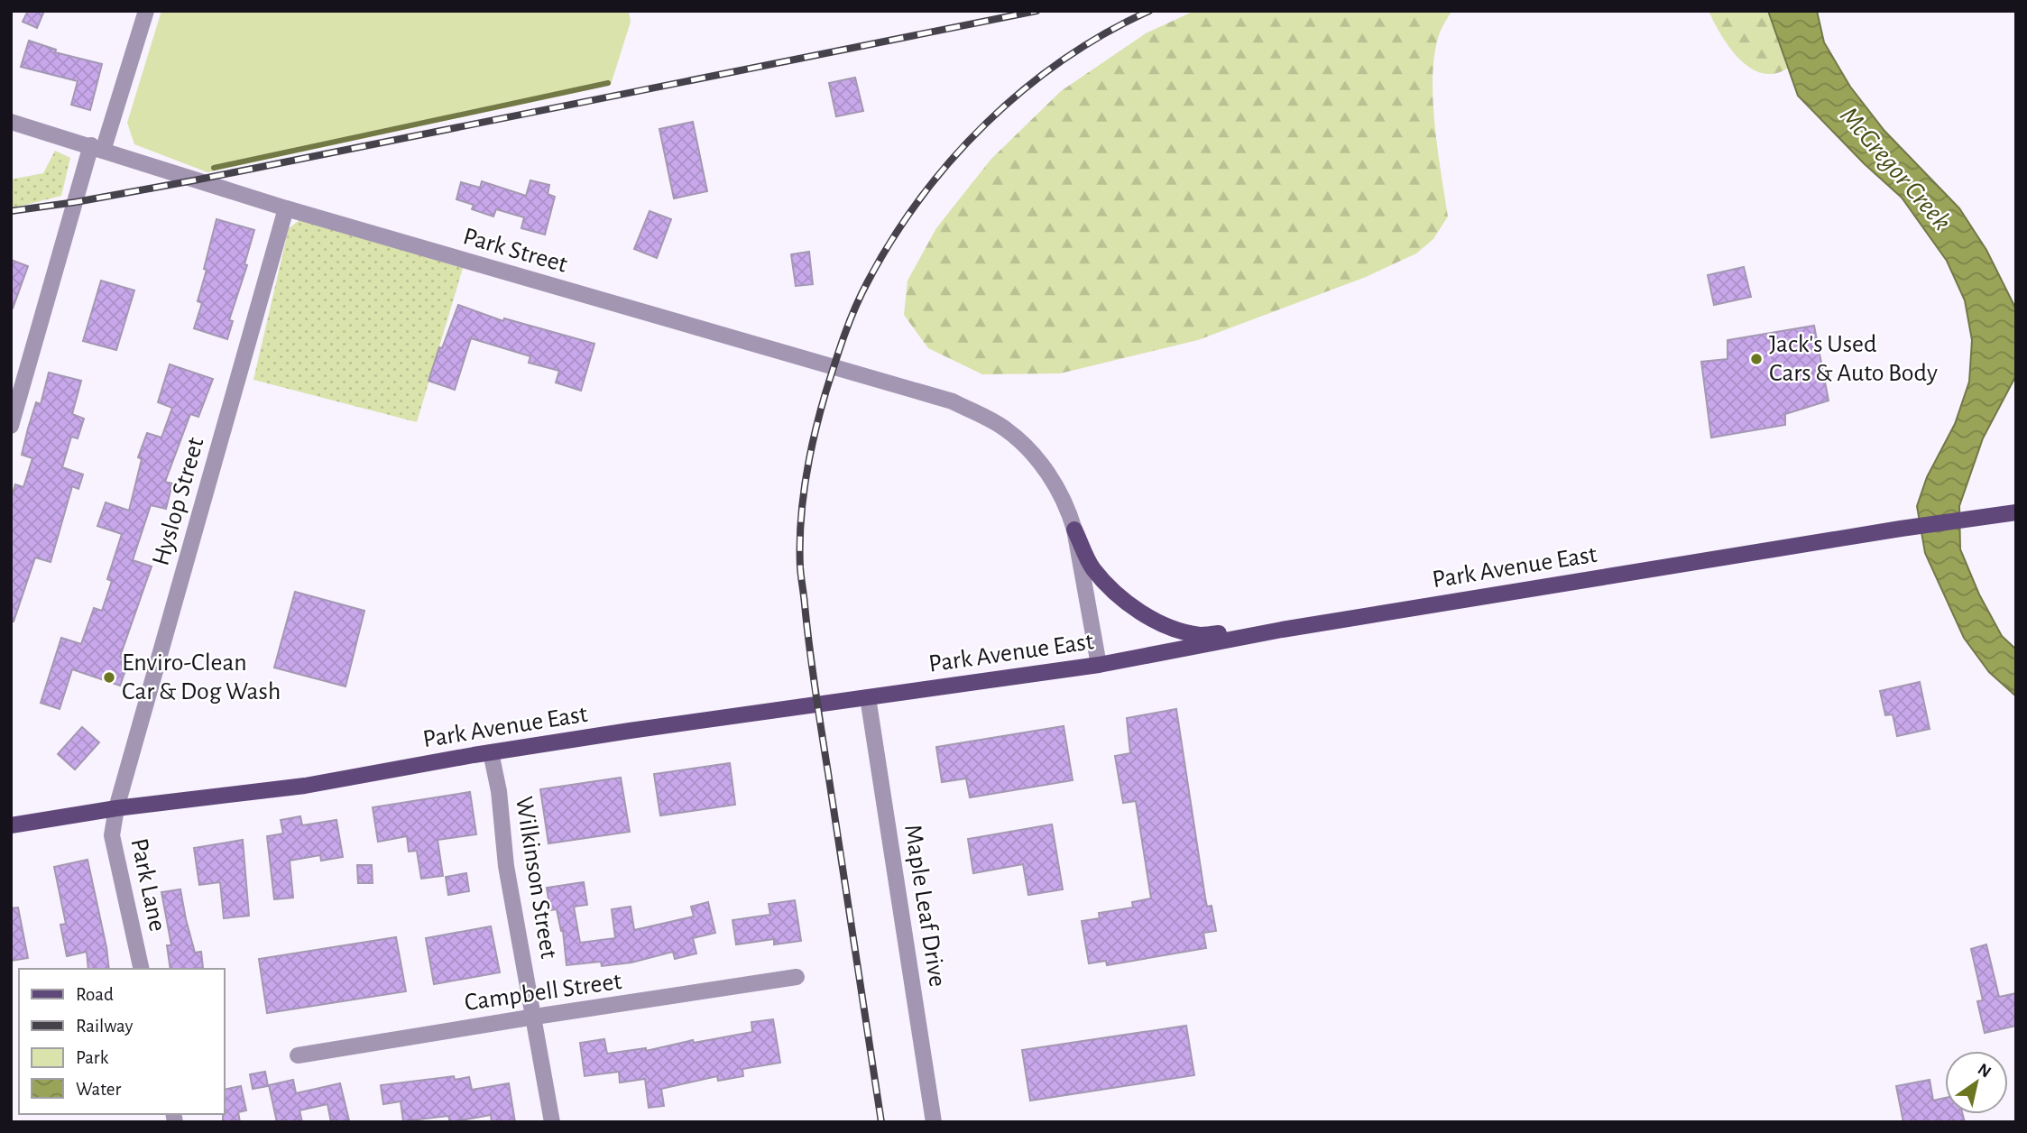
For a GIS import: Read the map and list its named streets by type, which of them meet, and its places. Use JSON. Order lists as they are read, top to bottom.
{
  "streets": {
    "main road": ["Park Avenue East"],
    "street": [
      "Park Street",
      "Hyslop Street",
      "Wilkinson Street",
      "Park Lane",
      "Maple Leaf Drive",
      "Campbell Street"
    ]
  },
  "crossings": [
    ["Park Street", "Hyslop Street"],
    ["Park Street", "Park Avenue East"],
    ["Hyslop Street", "Park Avenue East"],
    ["Hyslop Street", "Park Lane"],
    ["Park Avenue East", "Wilkinson Street"],
    ["Park Avenue East", "Park Lane"],
    ["Park Avenue East", "Maple Leaf Drive"],
    ["Wilkinson Street", "Campbell Street"]
  ],
  "water": ["McGregor Creek"],
  "places": ["Jack's Used Cars & Auto Body", "Enviro-Clean Car & Dog Wash"],
  "legend": [
    "Road",
    "Railway",
    "Park",
    "Water"
  ],
  "north": "top right"
}
